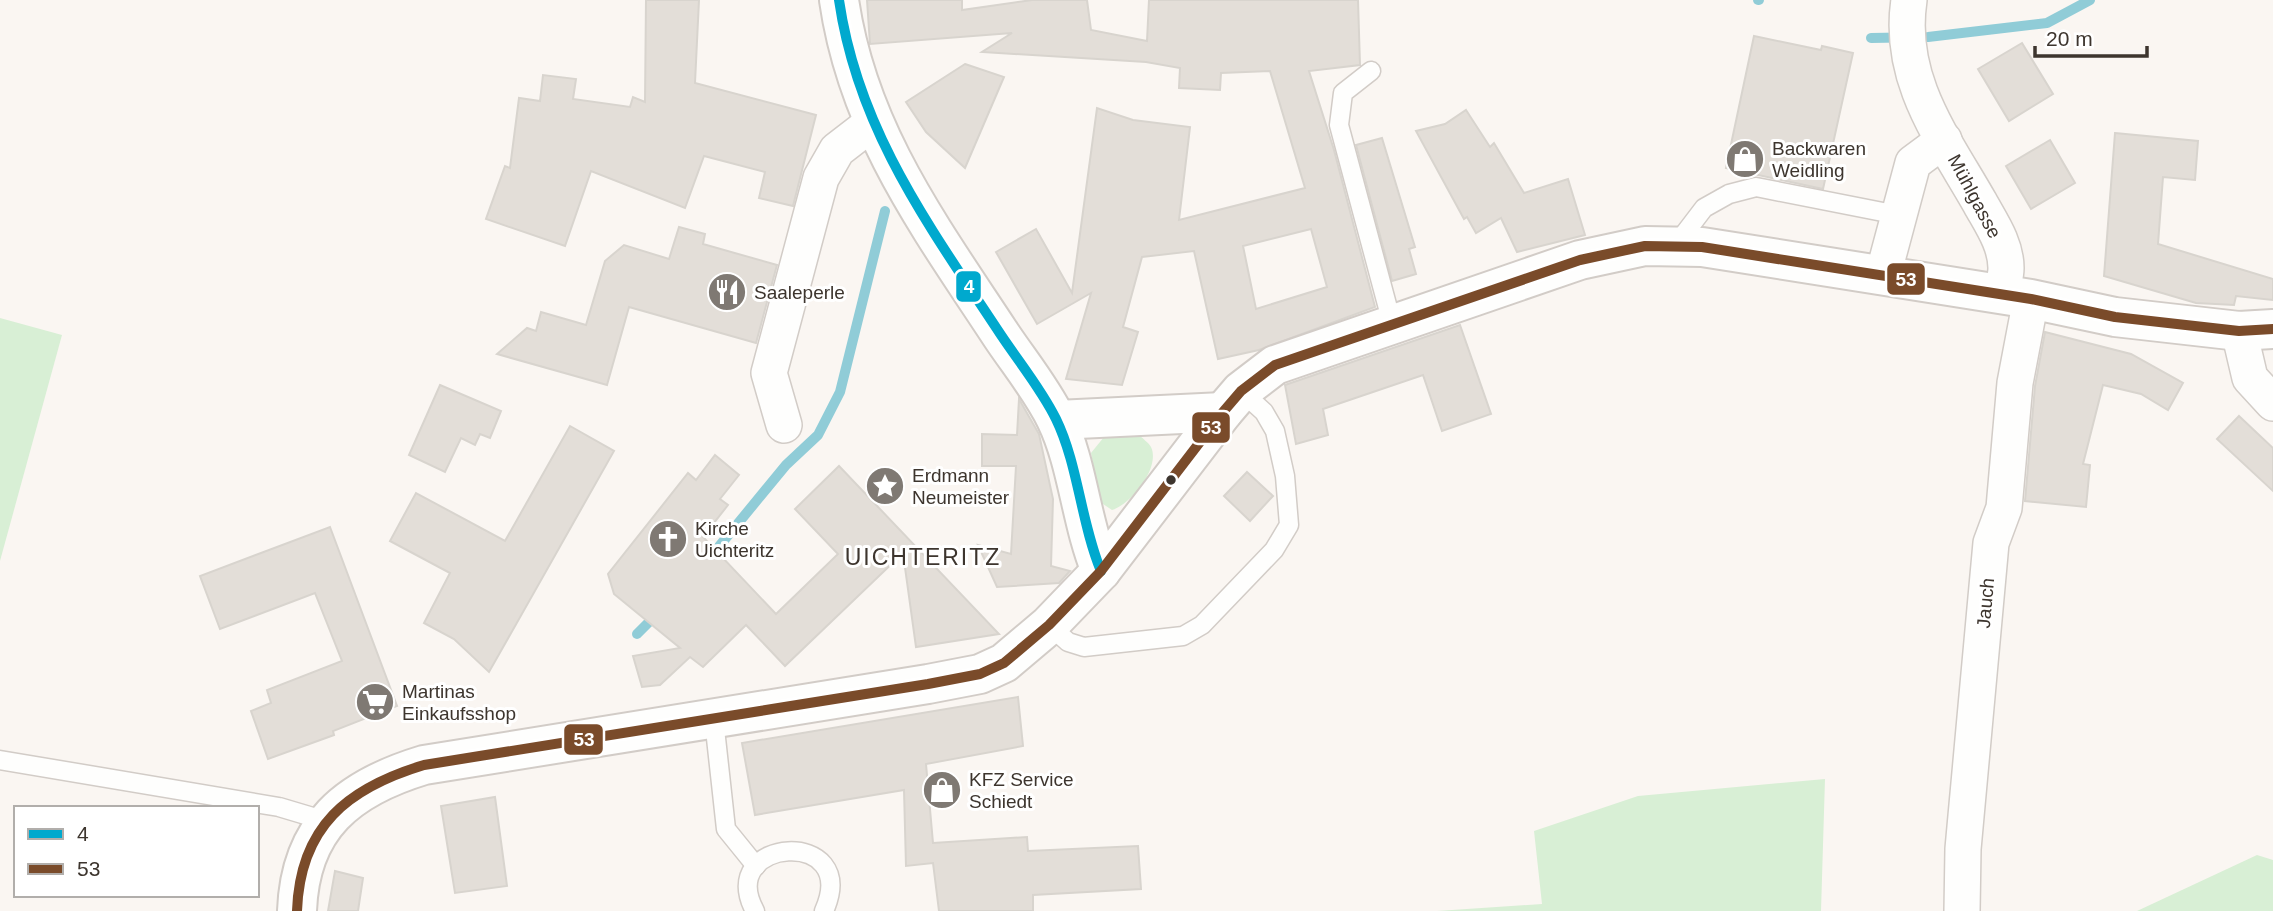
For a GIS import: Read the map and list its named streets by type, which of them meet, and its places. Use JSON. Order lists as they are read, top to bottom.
{
  "streets": {
    "street": ["Mühlgasse", "Jauch"]
  },
  "crossings": [
    ["Mühlgasse", "Jauch"]
  ],
  "districts": ["UICHTERITZ"],
  "places": {
    "shop": ["Backwaren Weidling", "KFZ Service Schiedt"],
    "restaurant": ["Saaleperle"],
    "place": ["Erdmann Neumeister"],
    "church": ["Kirche Uichteritz"],
    "supermarket": ["Martinas Einkaufsshop"]
  },
  "lines": ["transit line 4", "transit line 53"],
  "legend": ["4", "53"],
  "scale_bar": "20 m"
}
